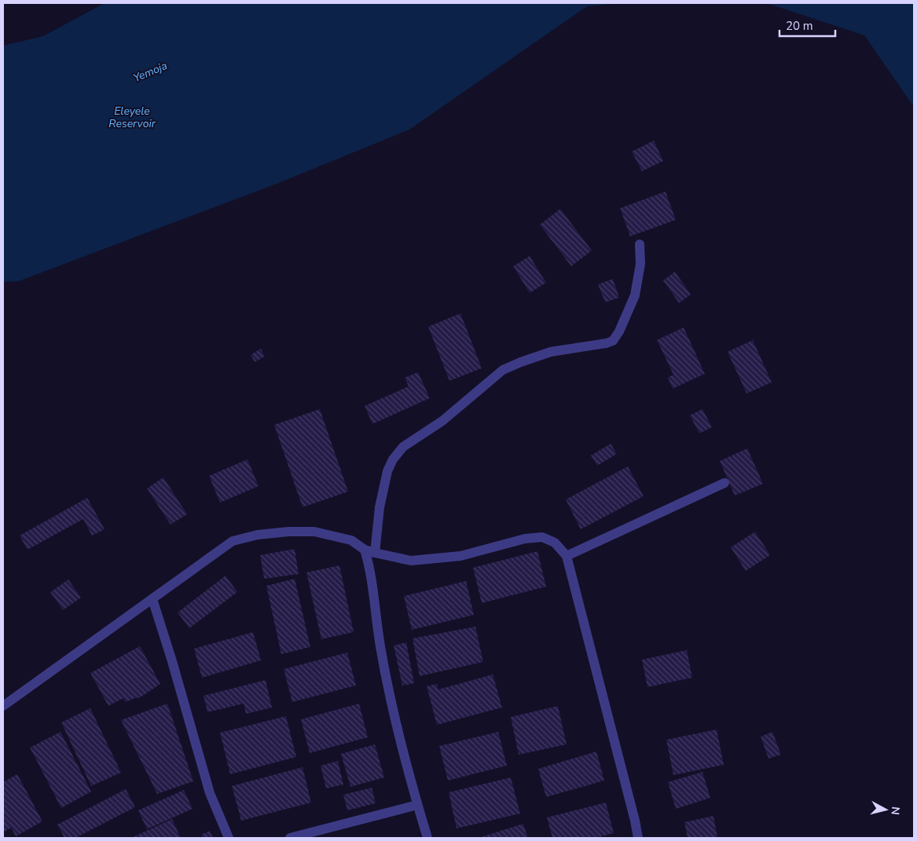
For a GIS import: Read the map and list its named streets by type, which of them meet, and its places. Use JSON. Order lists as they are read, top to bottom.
{
  "water": ["Yemoja", "Eleyele Reservoir"],
  "scale_bar": "20 m",
  "north": "right"
}
